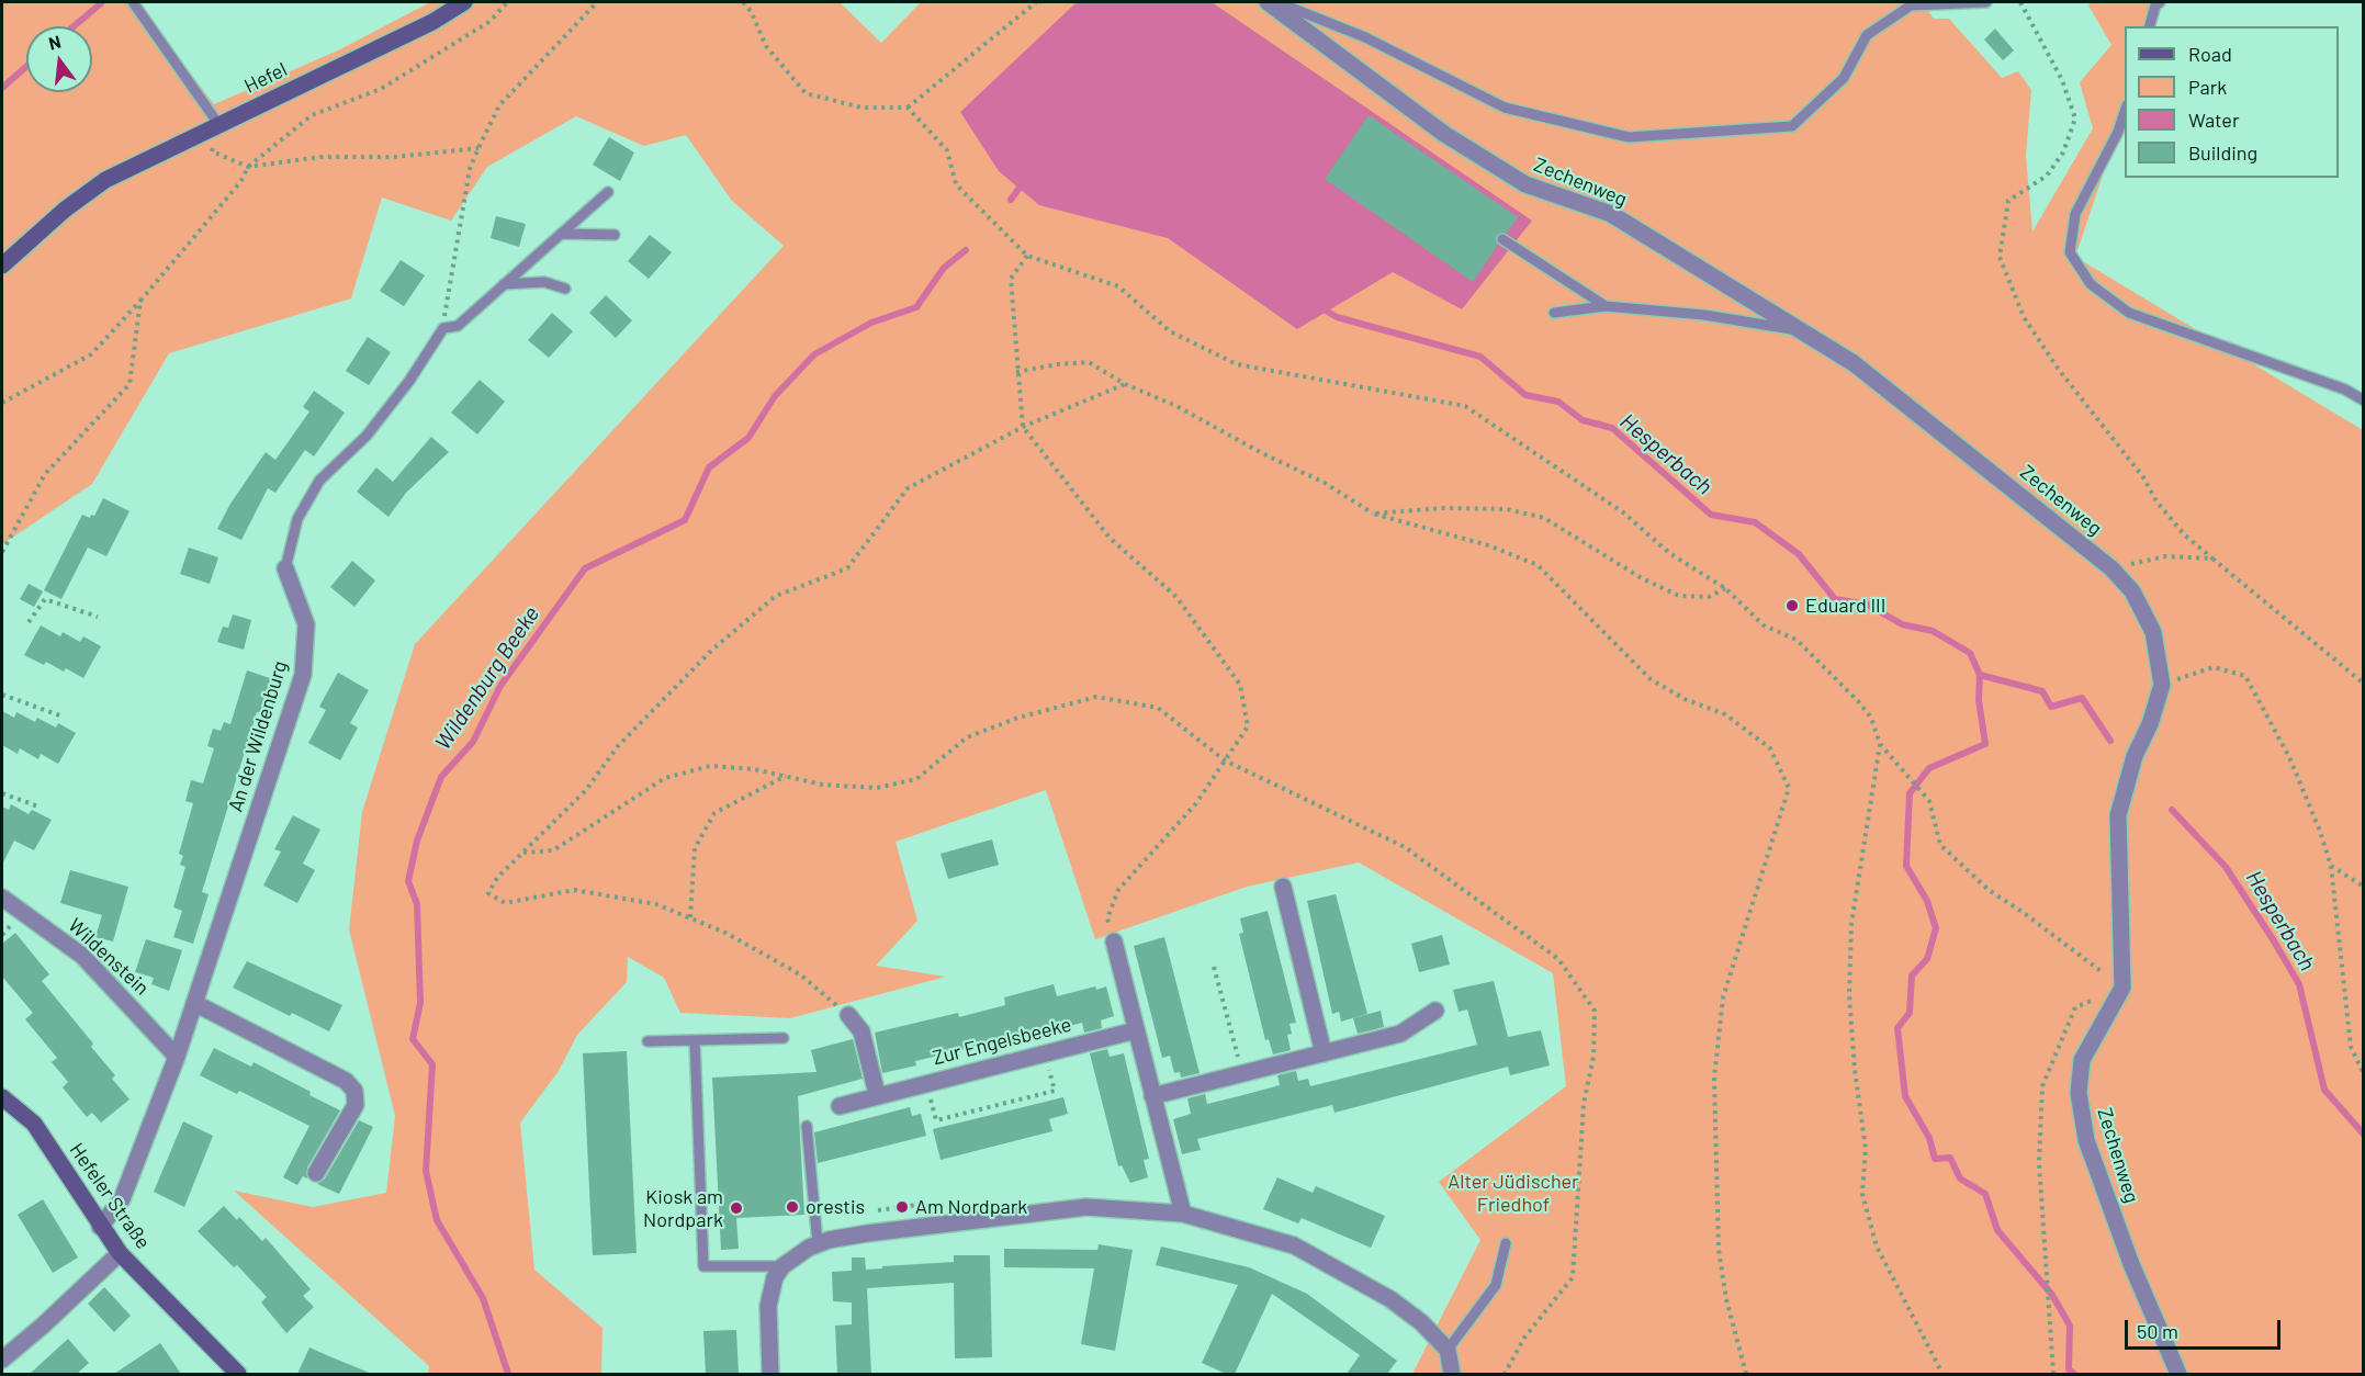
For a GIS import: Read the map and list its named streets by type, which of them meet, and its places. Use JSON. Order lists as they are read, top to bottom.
{
  "streets": {
    "main road": ["Hefel", "Hefeler Straße"],
    "street": [
      "Zechenweg",
      "An der Wildenburg",
      "Wildenstein",
      "Zur Engelsbeeke"
    ]
  },
  "crossings": [
    ["An der Wildenburg", "Wildenstein"],
    ["An der Wildenburg", "Hefeler Straße"]
  ],
  "water": ["Hesperbach", "Wildenburg Beeke"],
  "parks": ["Alter Jüdischer Friedhof"],
  "places": [
    "Eduard III",
    "orestis",
    "Am Nordpark",
    "Kiosk am Nordpark"
  ],
  "legend": [
    "Road",
    "Park",
    "Water",
    "Building"
  ],
  "scale_bar": "50 m",
  "north": "top"
}
